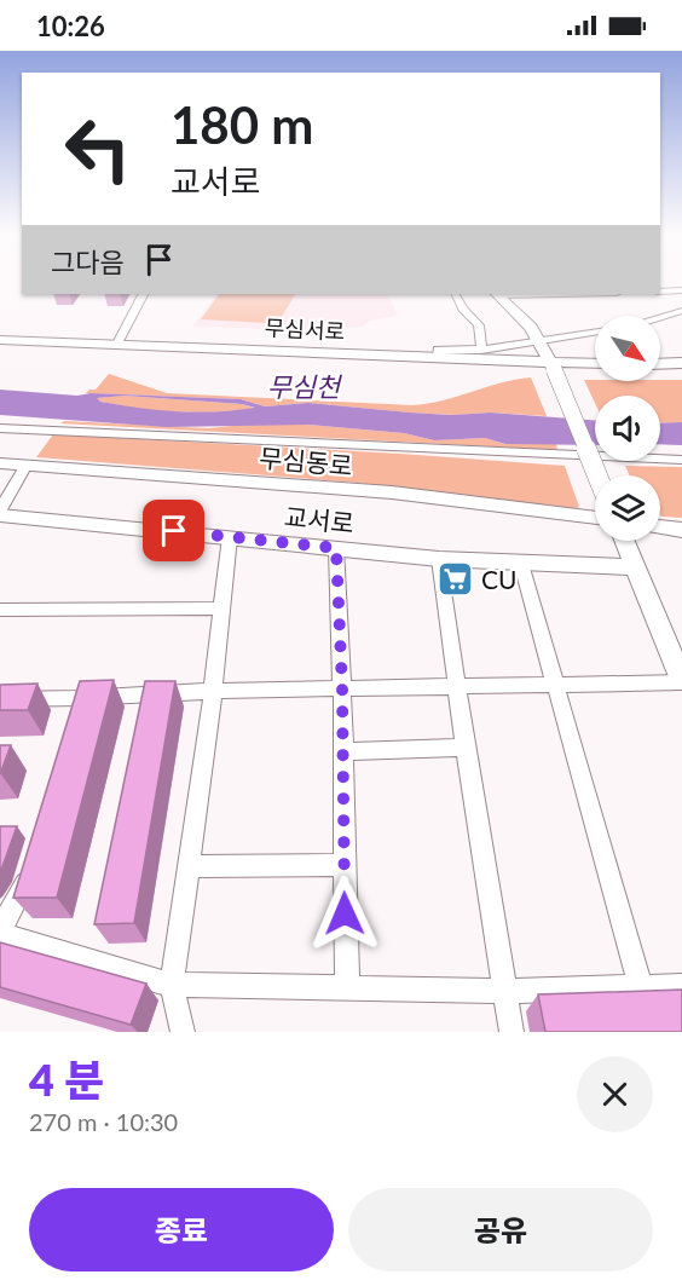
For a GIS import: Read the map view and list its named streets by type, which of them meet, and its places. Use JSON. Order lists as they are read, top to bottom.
{
  "streets": {
    "street": ["무심서로", "무심동로", "교서로"]
  },
  "water": ["무심천"],
  "places": {
    "supermarket": ["CU"]
  },
  "north": "bottom right",
  "page": {
    "status": "10:26",
    "turn": ["180 m", "교서로"],
    "then": "그다음",
    "heading": ["4 분", "270 m · 10:30"],
    "buttons": ["종료", "공유"]
  }
}
